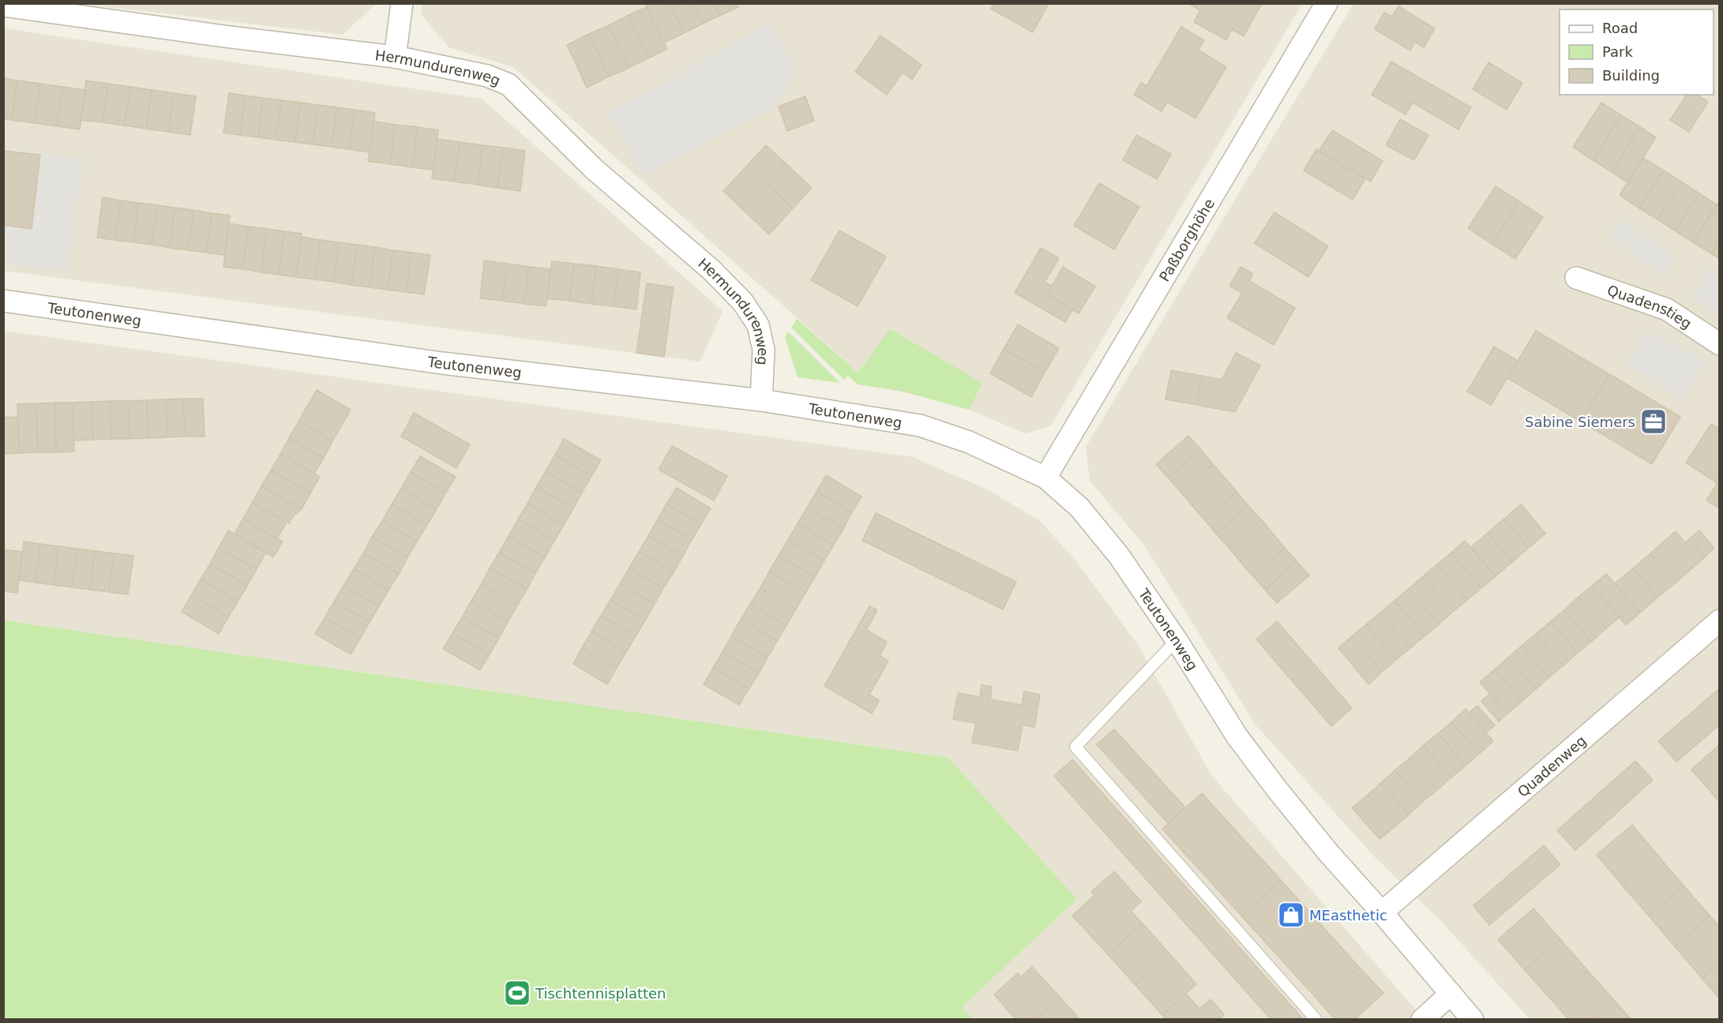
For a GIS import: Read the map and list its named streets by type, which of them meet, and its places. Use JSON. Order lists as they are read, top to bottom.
{
  "streets": {
    "street": [
      "Hermundurenweg",
      "Paßborghöhe",
      "Quadenstieg",
      "Teutonenweg",
      "Quadenweg"
    ]
  },
  "crossings": [
    ["Hermundurenweg", "Teutonenweg"],
    ["Paßborghöhe", "Teutonenweg"],
    ["Teutonenweg", "Quadenweg"]
  ],
  "places": {
    "office": ["Sabine Siemers"],
    "shop": ["MEasthetic"],
    "sports": ["Tischtennisplatten"]
  },
  "legend": ["Road", "Park", "Building"]
}
